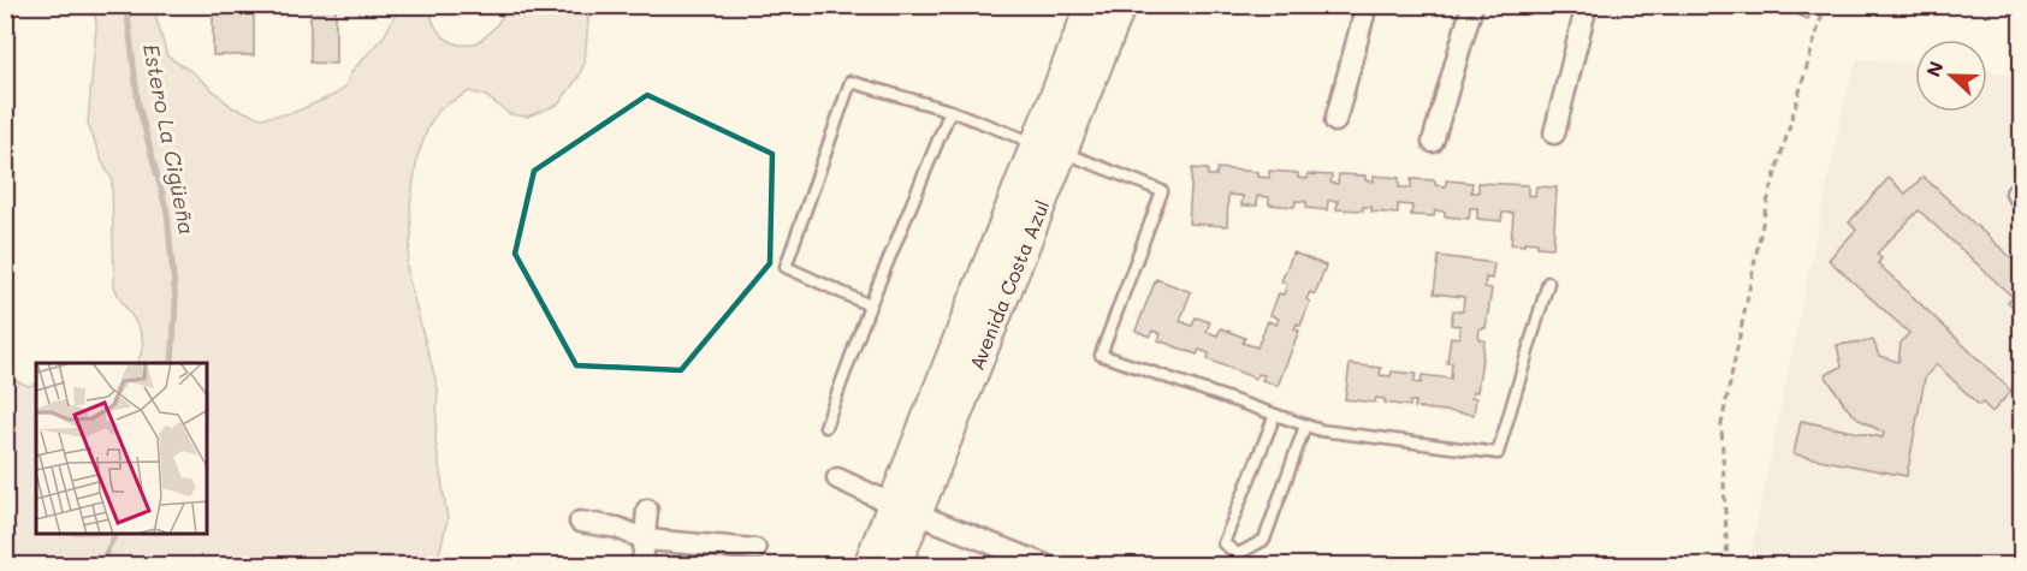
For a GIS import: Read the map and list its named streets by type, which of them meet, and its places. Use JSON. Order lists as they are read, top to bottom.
{
  "streets": {
    "street": ["Avenida Costa Azul"]
  },
  "water": ["Estero La Cigüeña"],
  "north": "left"
}
